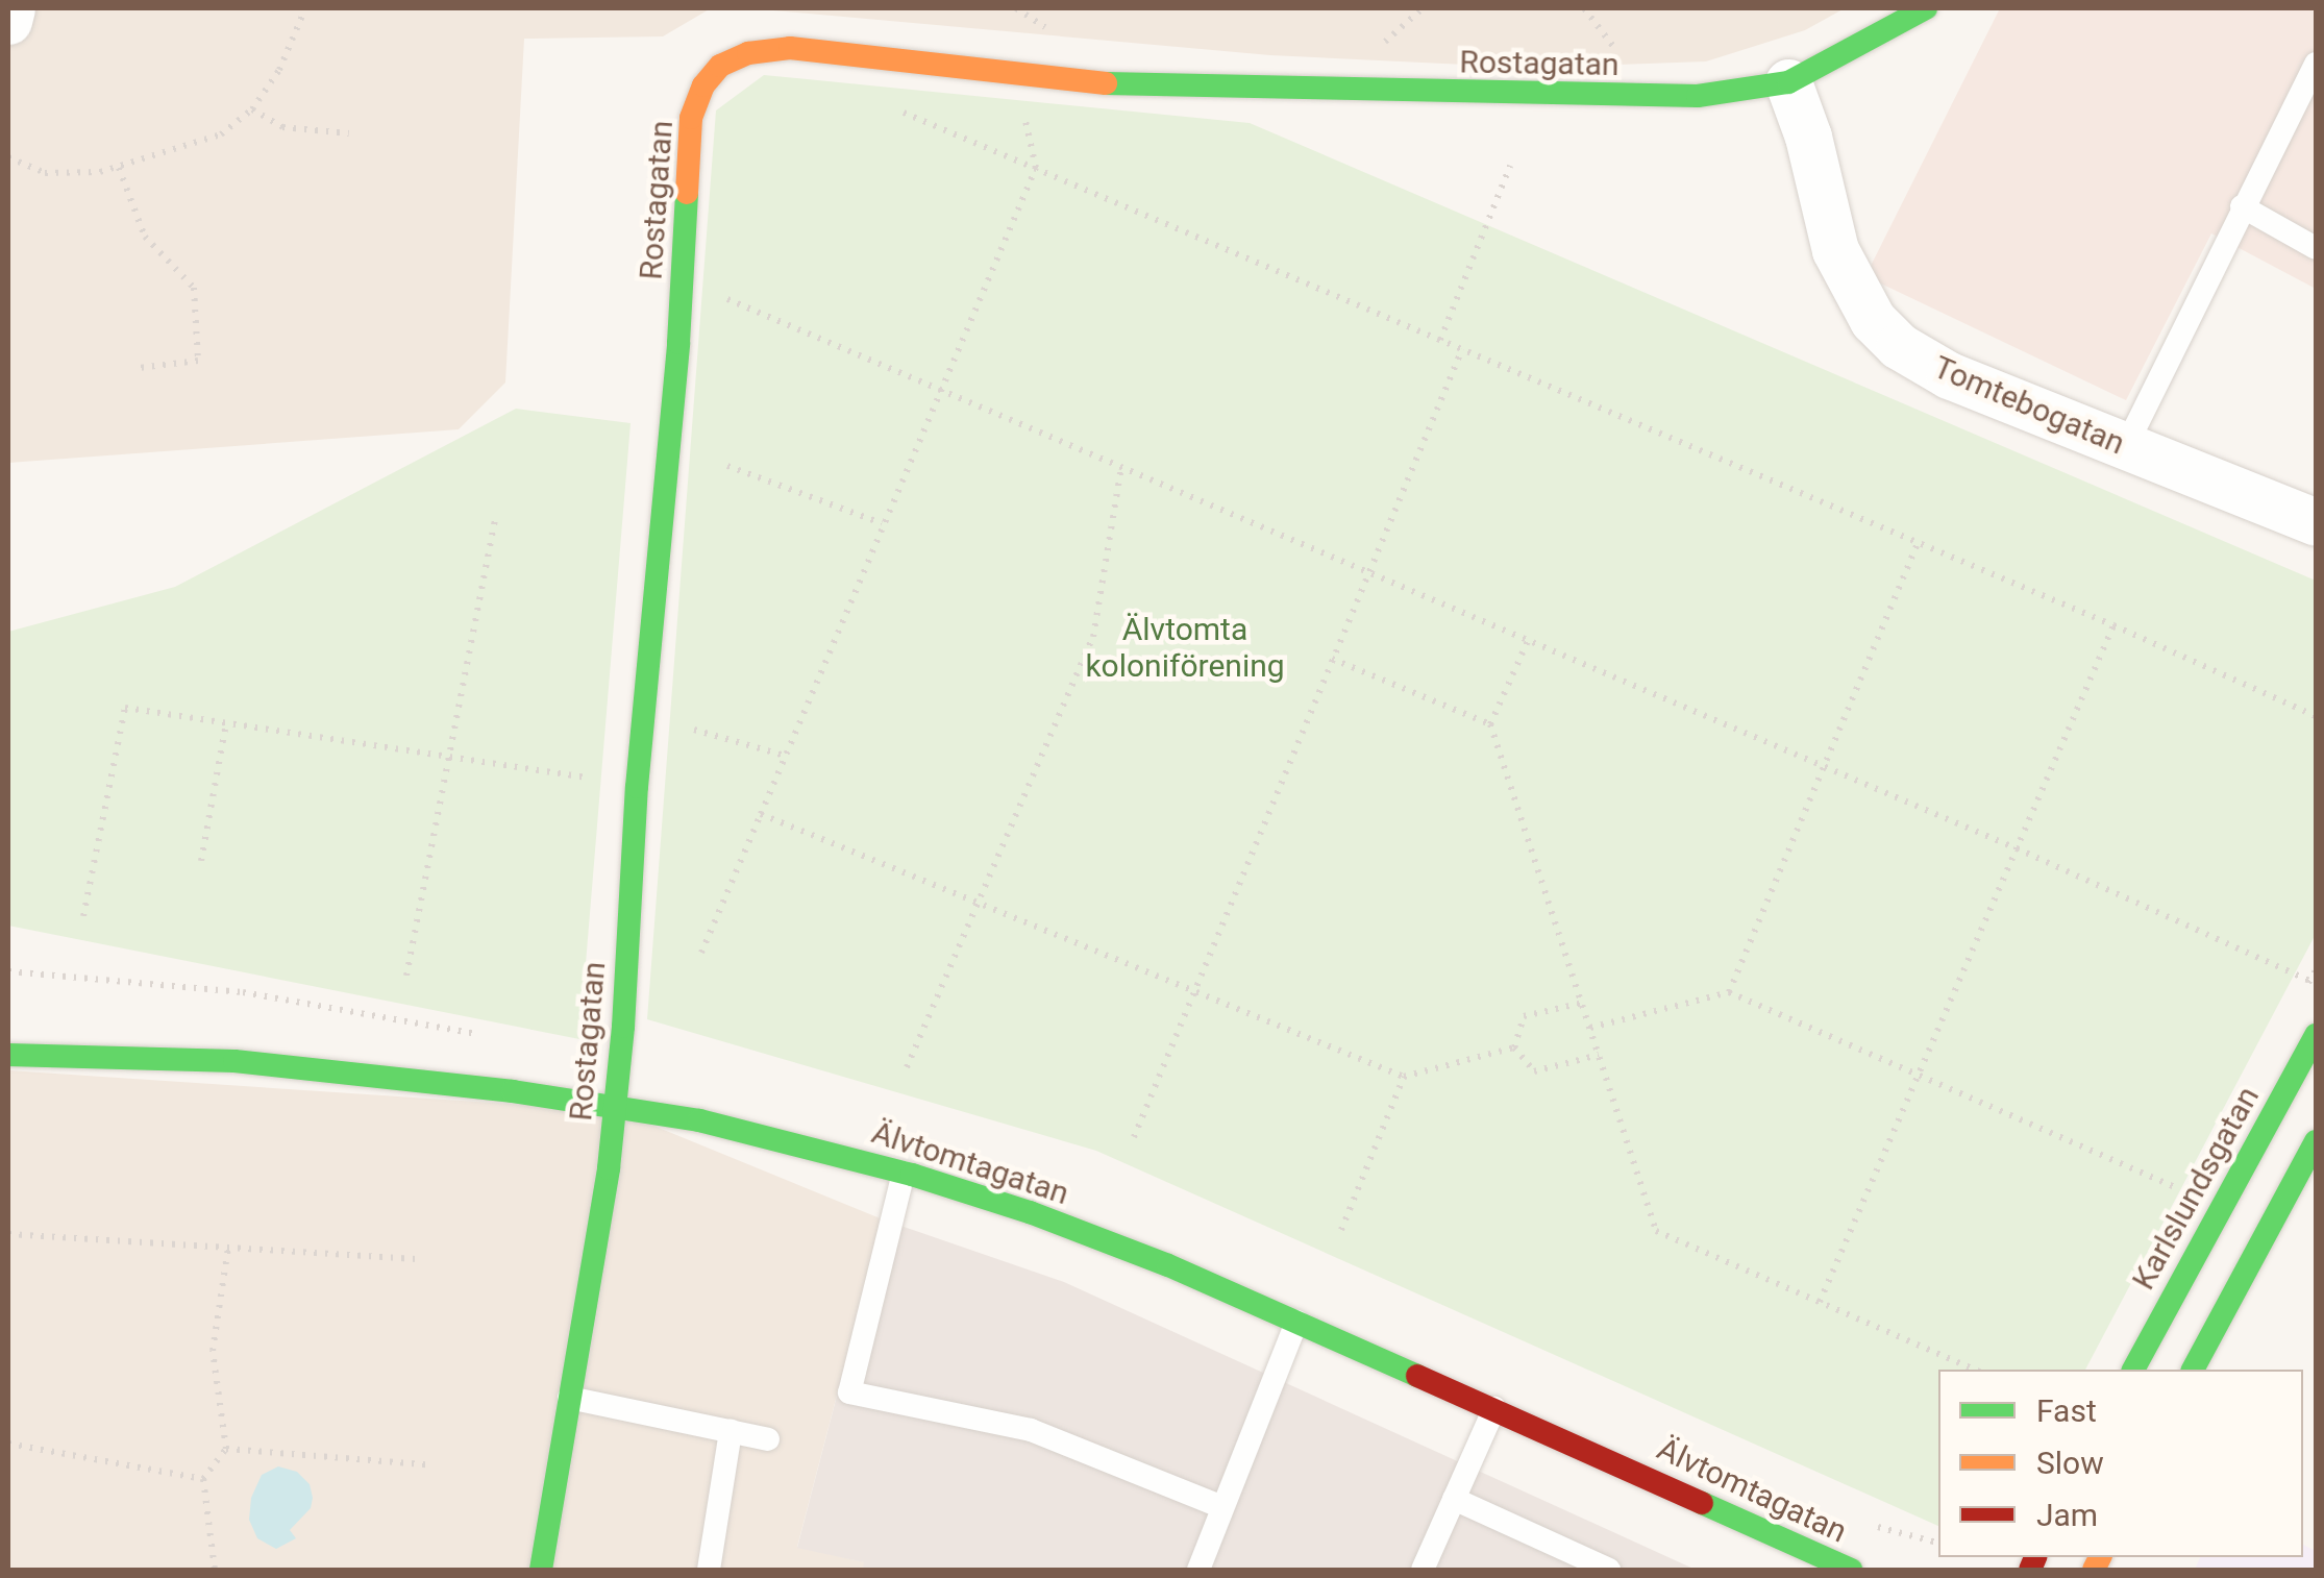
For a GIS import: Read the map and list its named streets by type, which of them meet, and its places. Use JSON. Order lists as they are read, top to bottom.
{
  "streets": {
    "street": [
      "Rostagatan",
      "Tomtebogatan",
      "Älvtomtagatan",
      "Karlslundsgatan"
    ]
  },
  "crossings": [
    ["Rostagatan", "Tomtebogatan"],
    ["Rostagatan", "Älvtomtagatan"]
  ],
  "parks": ["Älvtomta koloniförening"],
  "legend": ["Fast", "Slow", "Jam"]
}
